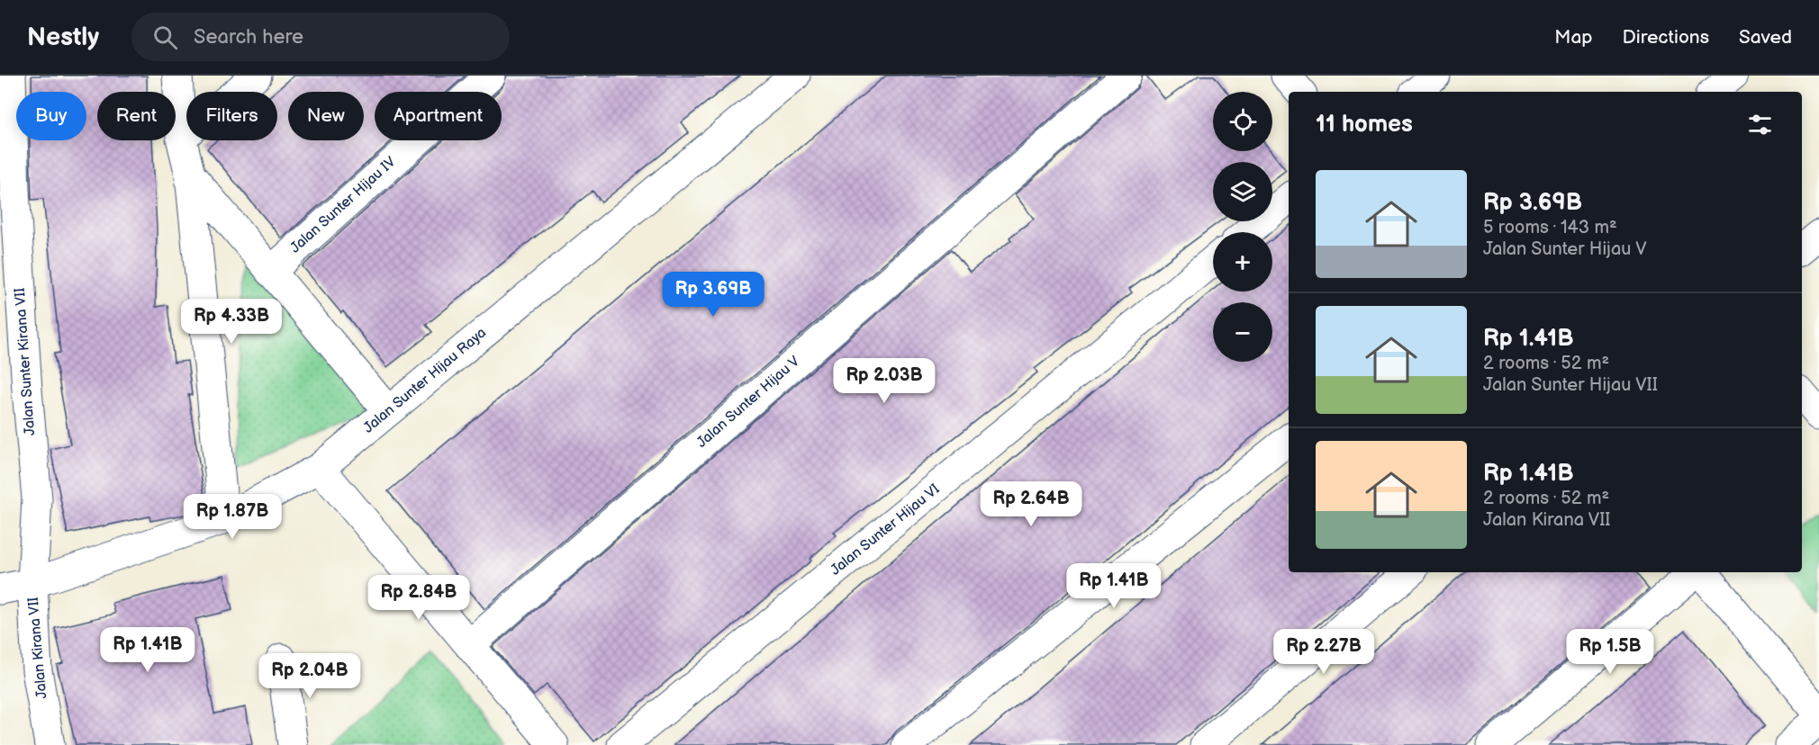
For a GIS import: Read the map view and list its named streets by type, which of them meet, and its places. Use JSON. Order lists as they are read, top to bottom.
{
  "streets": {
    "street": [
      "Jalan Sunter Hijau IV",
      "Jalan Sunter Kirana VII",
      "Jalan Sunter Hijau Raya",
      "Jalan Sunter Hijau V",
      "Jalan Sunter Hijau VI",
      "Jalan Kirana VII"
    ]
  },
  "crossings": [
    ["Jalan Sunter Kirana VII", "Jalan Sunter Hijau Raya"],
    ["Jalan Sunter Kirana VII", "Jalan Kirana VII"],
    ["Jalan Sunter Hijau Raya", "Jalan Kirana VII"]
  ],
  "page": {
    "header": "Nestly",
    "search": "Search here",
    "nav": ["Map", "Directions", "Saved"],
    "map_buttons": ["+", "−"],
    "chip": [
      "Buy",
      "Rent",
      "Filters",
      "New",
      "Apartment"
    ],
    "heading": "11 homes",
    "list": [
      {
        "name": "Rp 3.69B",
        "note": "5 rooms · 143 m² · Jalan Sunter Hijau V"
      },
      {
        "name": "Rp 1.41B",
        "note": "2 rooms · 52 m² · Jalan Sunter Hijau VII"
      },
      {
        "name": "Rp 1.41B",
        "note": "2 rooms · 52 m² · Jalan Kirana VII"
      }
    ],
    "price": [
      "Rp 3.69B",
      "Rp 4.33B",
      "Rp 2.03B",
      "Rp 2.64B",
      "Rp 1.87B",
      "Rp 1.41B",
      "Rp 2.84B",
      "Rp 1.41B",
      "Rp 2.27B",
      "Rp 1.5B",
      "Rp 2.04B"
    ]
  }
}
